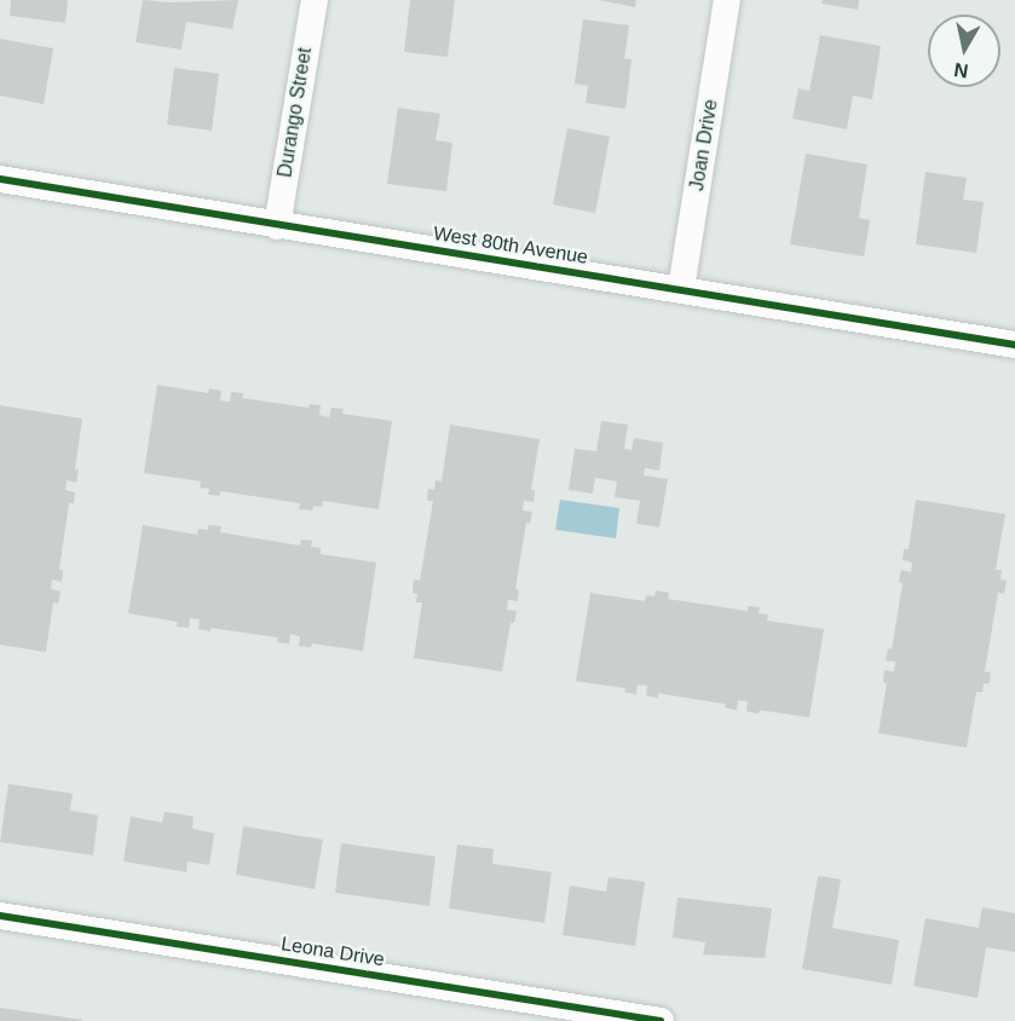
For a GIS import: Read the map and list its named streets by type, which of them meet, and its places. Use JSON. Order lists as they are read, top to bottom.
{
  "streets": {
    "street": [
      "Durango Street",
      "Joan Drive",
      "West 80th Avenue",
      "Leona Drive"
    ]
  },
  "crossings": [
    ["Durango Street", "West 80th Avenue"],
    ["Joan Drive", "West 80th Avenue"]
  ],
  "north": "bottom"
}
